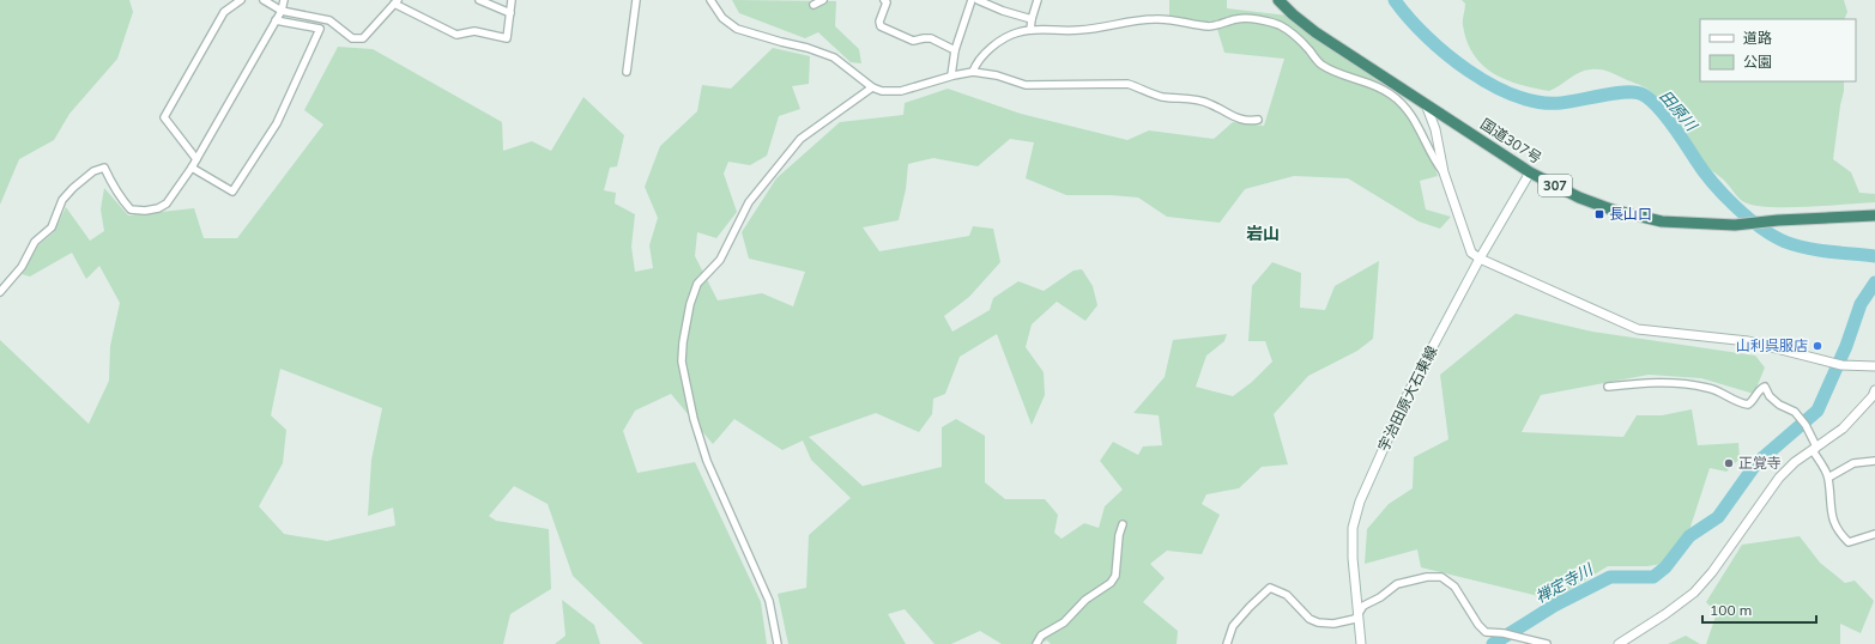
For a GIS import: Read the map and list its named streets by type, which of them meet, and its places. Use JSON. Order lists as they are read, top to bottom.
{
  "streets": {
    "highway": ["国道307号", "307"],
    "street": ["宇治田原大石東線"]
  },
  "crossings": [
    ["国道307号", "宇治田原大石東線"]
  ],
  "districts": ["岩山"],
  "water": ["田原川", "禅定寺川"],
  "places": {
    "transit": ["長山口"],
    "other": ["山利呉服店", "正覚寺"]
  },
  "legend": ["道路", "公園"],
  "scale_bar": "100 m"
}
